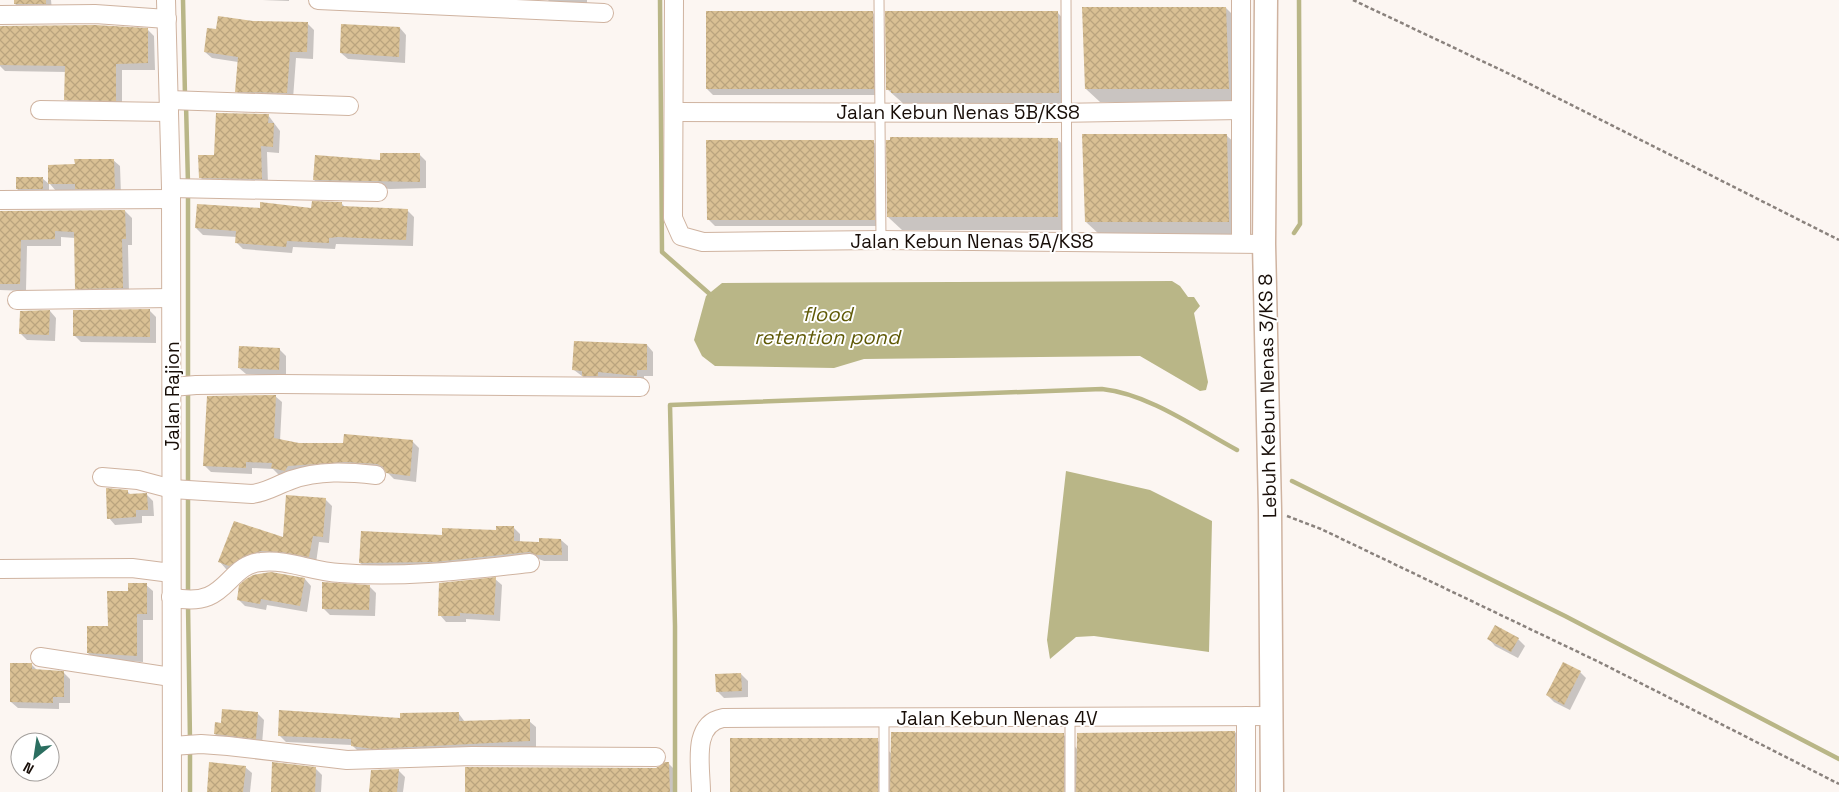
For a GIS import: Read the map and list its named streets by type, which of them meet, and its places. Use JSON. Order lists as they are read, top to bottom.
{
  "streets": {
    "street": [
      "Jalan Kebun Nenas 5B/KS8",
      "Jalan Kebun Nenas 5A/KS8",
      "Jalan Rajion",
      "Lebuh Kebun Nenas 3/KS 8",
      "Jalan Kebun Nenas 4V"
    ]
  },
  "crossings": [
    ["Jalan Kebun Nenas 5B/KS8", "Jalan Kebun Nenas 5A/KS8"],
    ["Jalan Kebun Nenas 5A/KS8", "Lebuh Kebun Nenas 3/KS 8"],
    ["Lebuh Kebun Nenas 3/KS 8", "Jalan Kebun Nenas 4V"]
  ],
  "water": ["flood retention pond"],
  "north": "bottom left"
}
